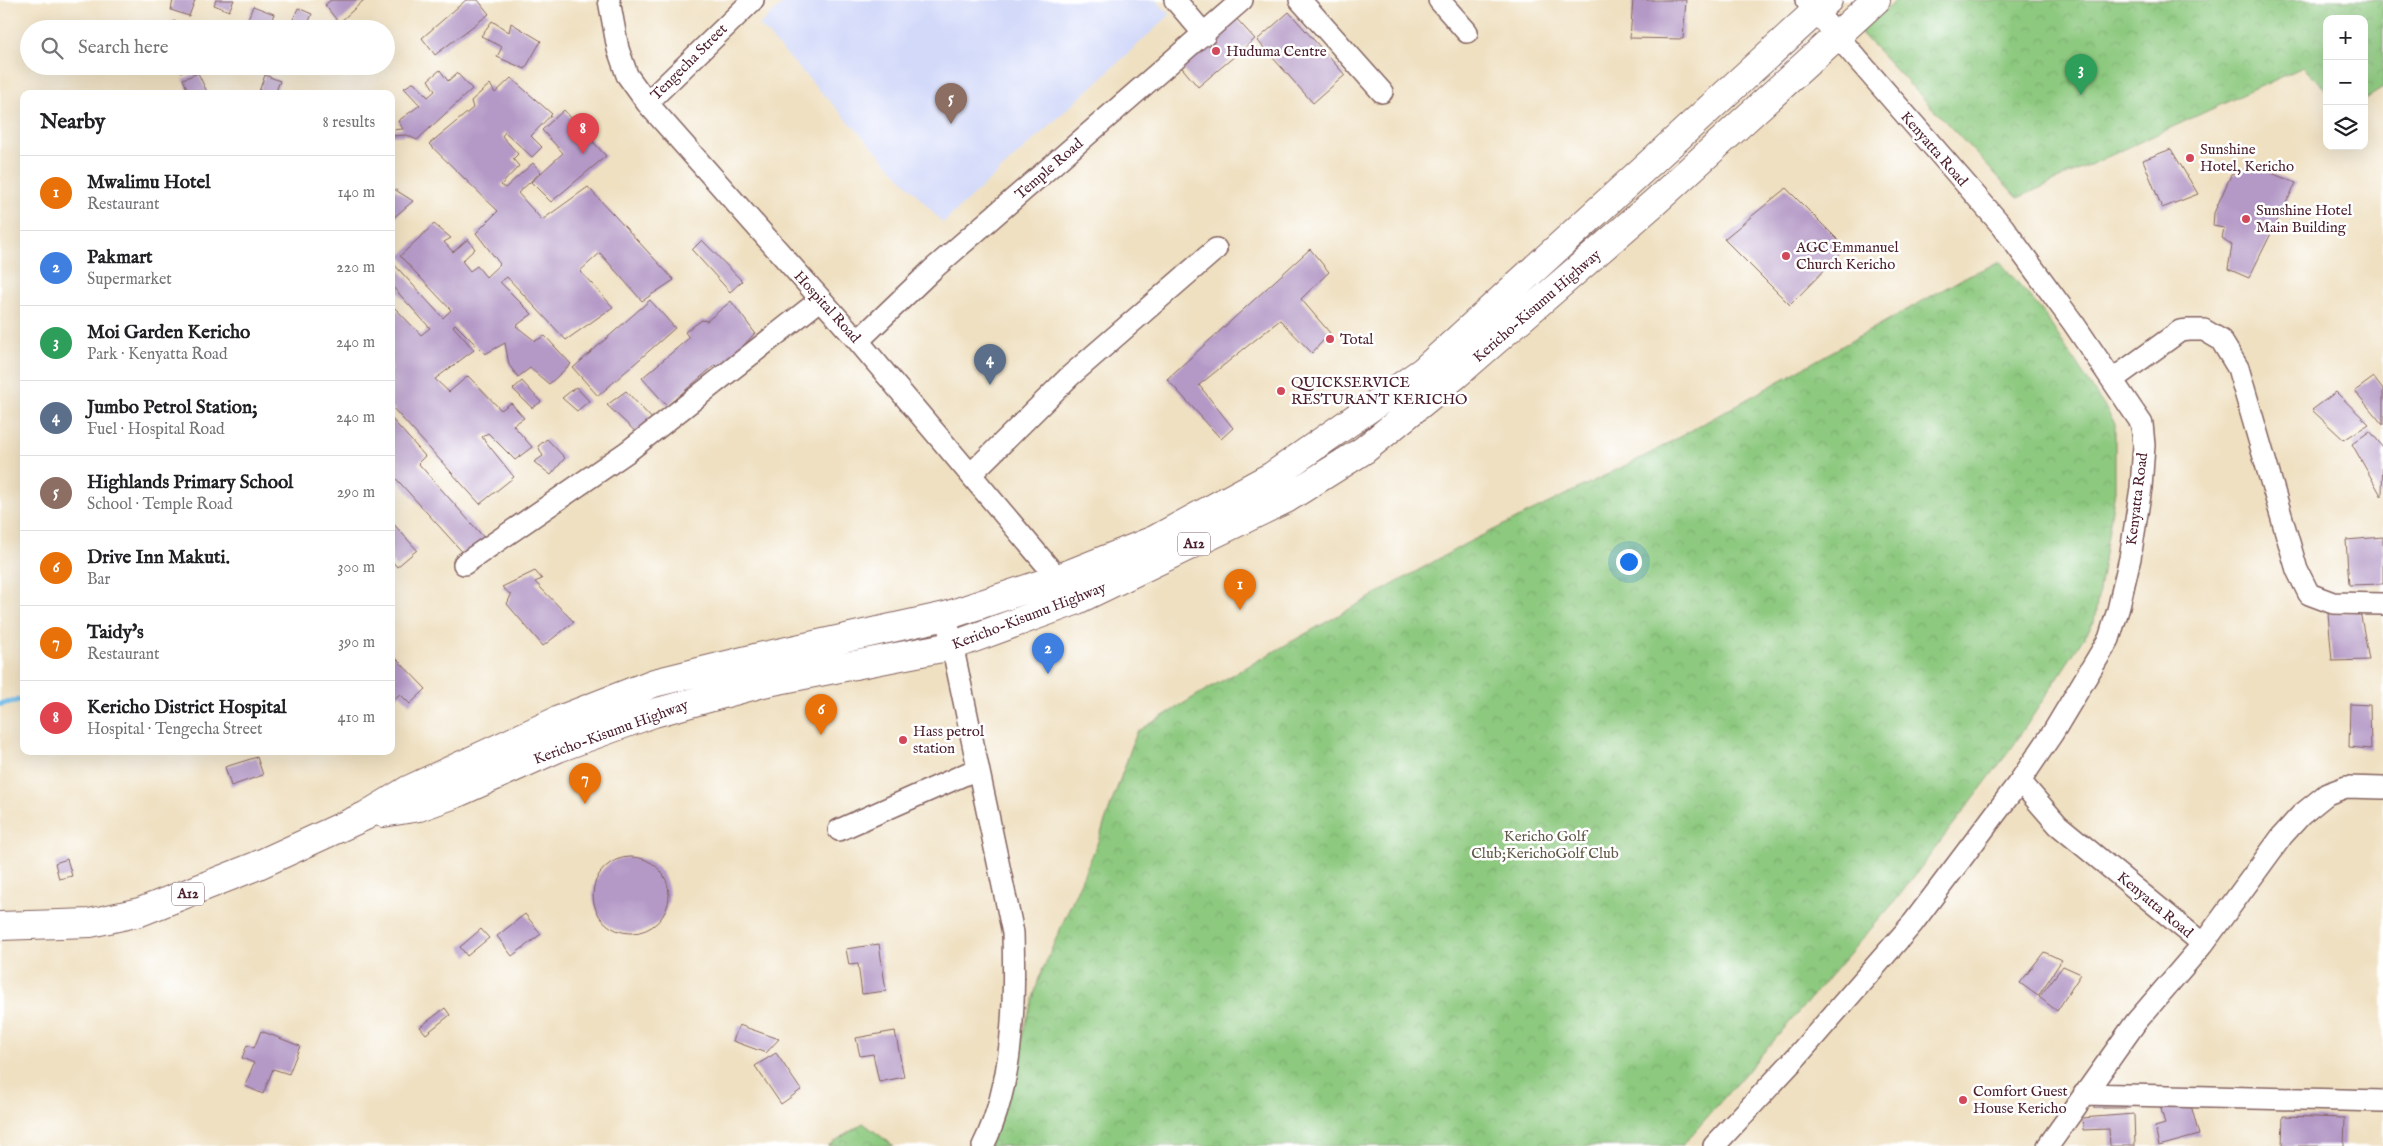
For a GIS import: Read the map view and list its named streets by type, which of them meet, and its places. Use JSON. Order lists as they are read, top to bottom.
{
  "streets": {
    "highway": ["Kericho-Kisumu Highway", "A12"],
    "street": [
      "Tengecha Street",
      "Kenyatta Road",
      "Temple Road",
      "Hospital Road"
    ]
  },
  "crossings": [
    ["Tengecha Street", "Hospital Road"],
    ["Kenyatta Road", "Kericho-Kisumu Highway"],
    ["Temple Road", "Hospital Road"],
    ["Kericho-Kisumu Highway", "Hospital Road"]
  ],
  "parks": ["Kericho Golf Club;KerichoGolf Club"],
  "places": [
    "Huduma Centre",
    "Sunshine Hotel, Kericho",
    "Sunshine Hotel Main Building",
    "AGC Emmanuel Church Kericho",
    "Total",
    "QUICKSERVICE RESTURANT KERICHO",
    "Hass petrol station",
    "Comfort Guest House Kericho"
  ],
  "page": {
    "map_buttons": ["+", "−"],
    "search": "Search here",
    "pins": [
      "3",
      "5",
      "8",
      "4",
      "1",
      "2",
      "6",
      "7"
    ],
    "heading": ["Nearby", "8 results"],
    "list": [
      {
        "mark": "1",
        "name": "Mwalimu Hotel",
        "note": "Restaurant",
        "value": "140 m"
      },
      {
        "mark": "2",
        "name": "Pakmart",
        "note": "Supermarket",
        "value": "220 m"
      },
      {
        "mark": "3",
        "name": "Moi Garden Kericho",
        "note": "Park · Kenyatta Road",
        "value": "240 m"
      },
      {
        "mark": "4",
        "name": "Jumbo Petrol Station;",
        "note": "Fuel · Hospital Road",
        "value": "240 m"
      },
      {
        "mark": "5",
        "name": "Highlands Primary School",
        "note": "School · Temple Road",
        "value": "290 m"
      },
      {
        "mark": "6",
        "name": "Drive Inn Makuti.",
        "note": "Bar",
        "value": "300 m"
      },
      {
        "mark": "7",
        "name": "Taidy's",
        "note": "Restaurant",
        "value": "390 m"
      },
      {
        "mark": "8",
        "name": "Kericho District Hospital",
        "note": "Hospital · Tengecha Street",
        "value": "410 m"
      }
    ]
  }
}
